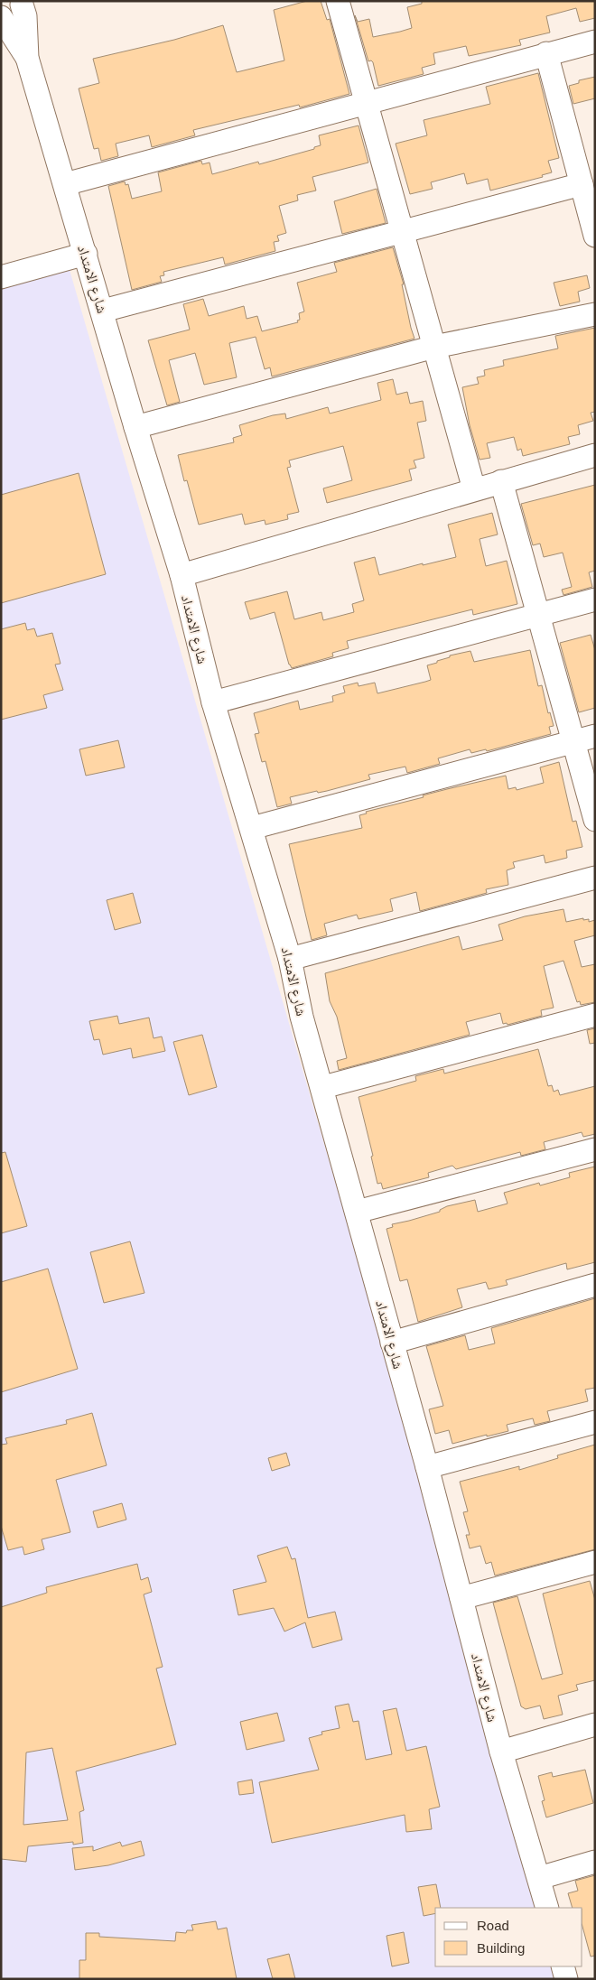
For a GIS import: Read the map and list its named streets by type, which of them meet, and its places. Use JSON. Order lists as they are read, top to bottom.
{
  "streets": {
    "street": ["شارع الامتداد"]
  },
  "legend": ["Road", "Building"]
}
